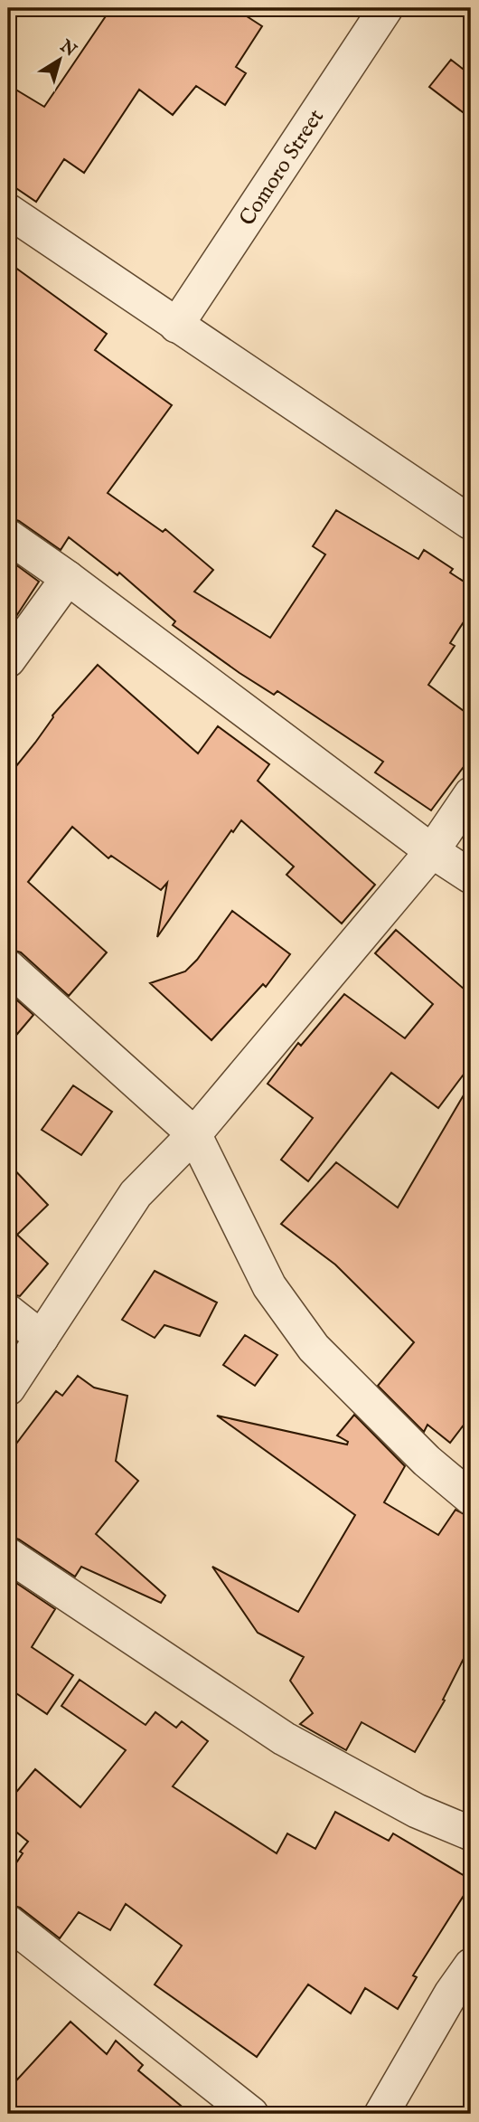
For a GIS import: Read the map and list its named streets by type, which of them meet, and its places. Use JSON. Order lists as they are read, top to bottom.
{
  "streets": {
    "street": ["Comoro Street"]
  },
  "north": "top right"
}
